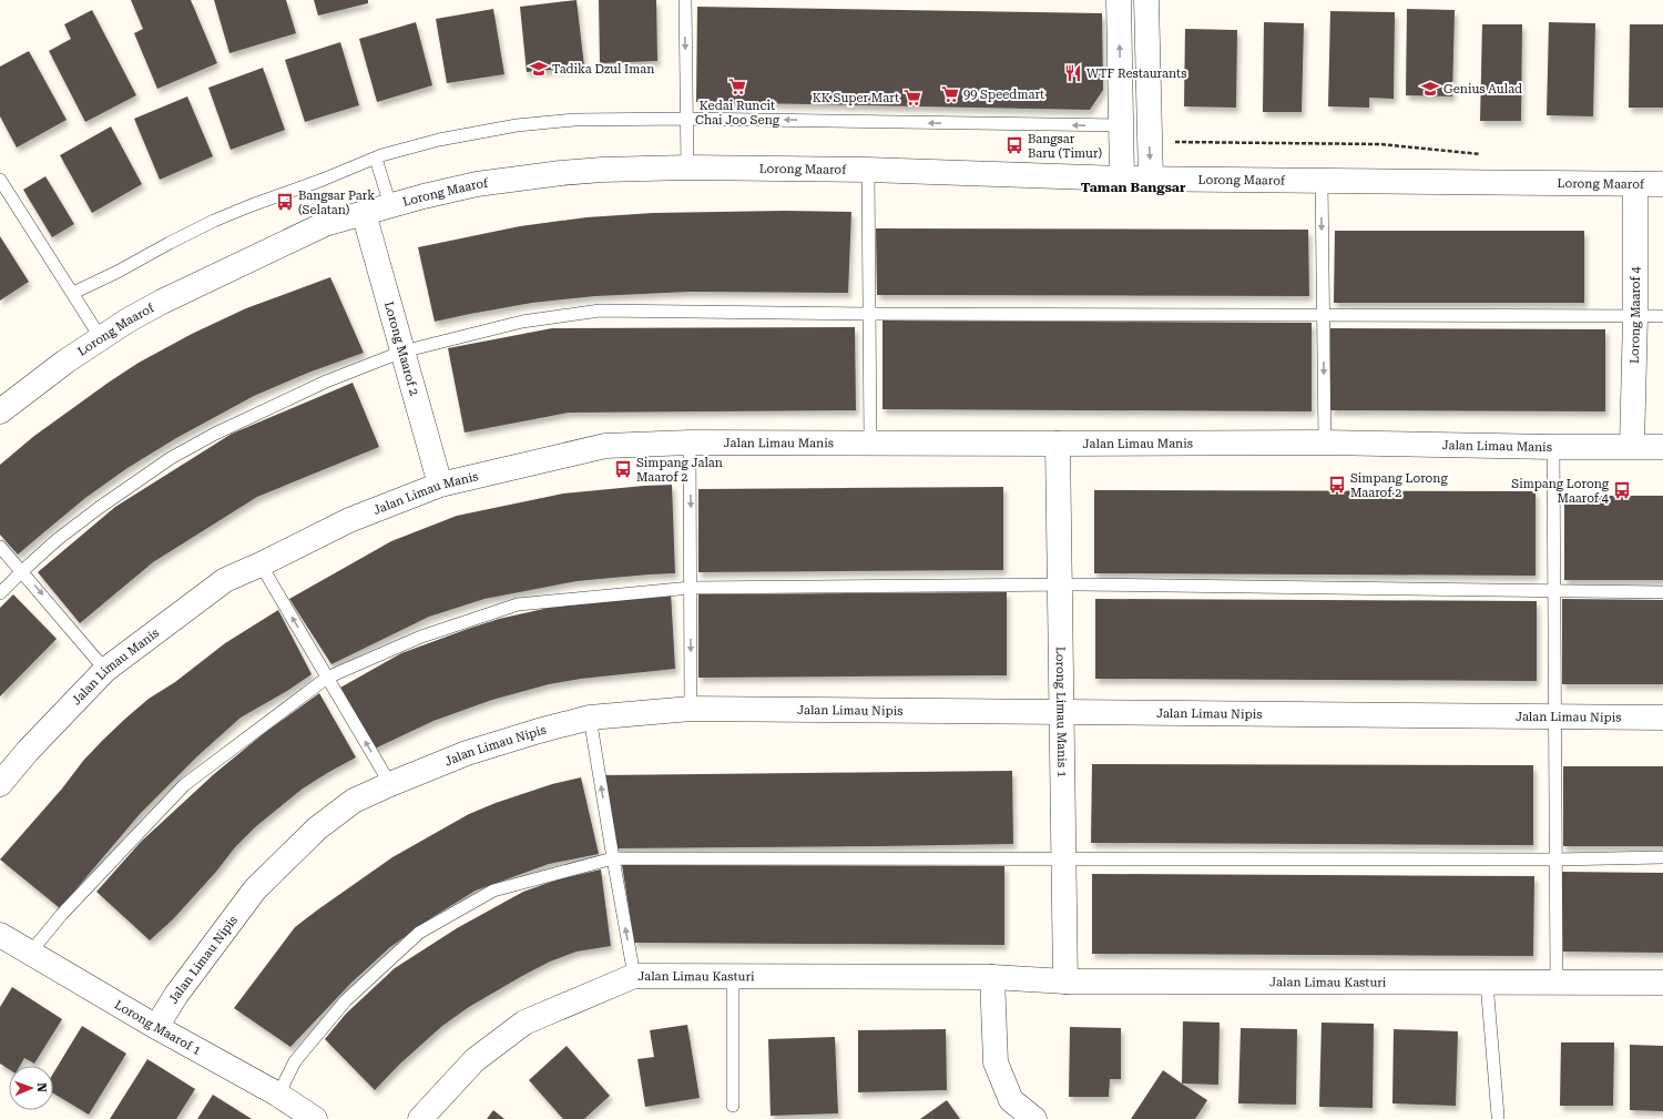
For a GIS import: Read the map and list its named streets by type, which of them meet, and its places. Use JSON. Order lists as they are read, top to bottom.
{
  "streets": {
    "street": [
      "Lorong Maarof",
      "Lorong Maarof 4",
      "Lorong Maarof 2",
      "Jalan Limau Manis",
      "Jalan Limau Nipis",
      "Lorong Limau Manis 1",
      "Jalan Limau Kasturi",
      "Lorong Maarof 1"
    ]
  },
  "crossings": [
    ["Lorong Maarof", "Lorong Maarof 4"],
    ["Lorong Maarof", "Lorong Maarof 2"],
    ["Lorong Maarof 4", "Jalan Limau Manis"],
    ["Lorong Maarof 2", "Jalan Limau Manis"],
    ["Jalan Limau Manis", "Lorong Limau Manis 1"],
    ["Jalan Limau Nipis", "Lorong Limau Manis 1"],
    ["Jalan Limau Nipis", "Lorong Maarof 1"],
    ["Lorong Limau Manis 1", "Jalan Limau Kasturi"]
  ],
  "districts": ["Taman Bangsar"],
  "places": {
    "school or university": ["Tadika Dzul Iman", "Genius Aulad"],
    "restaurant": ["WTF Restaurants"],
    "supermarket": ["Kedai Runcit Chai Joo Seng", "99 Speedmart", "KK Super Mart"],
    "bus stop": [
      "Bangsar Baru (Timur)",
      "Bangsar Park (Selatan)",
      "Simpang Jalan Maarof 2",
      "Simpang Lorong Maarof 2",
      "Simpang Lorong Maarof 4"
    ]
  },
  "north": "right"
}
